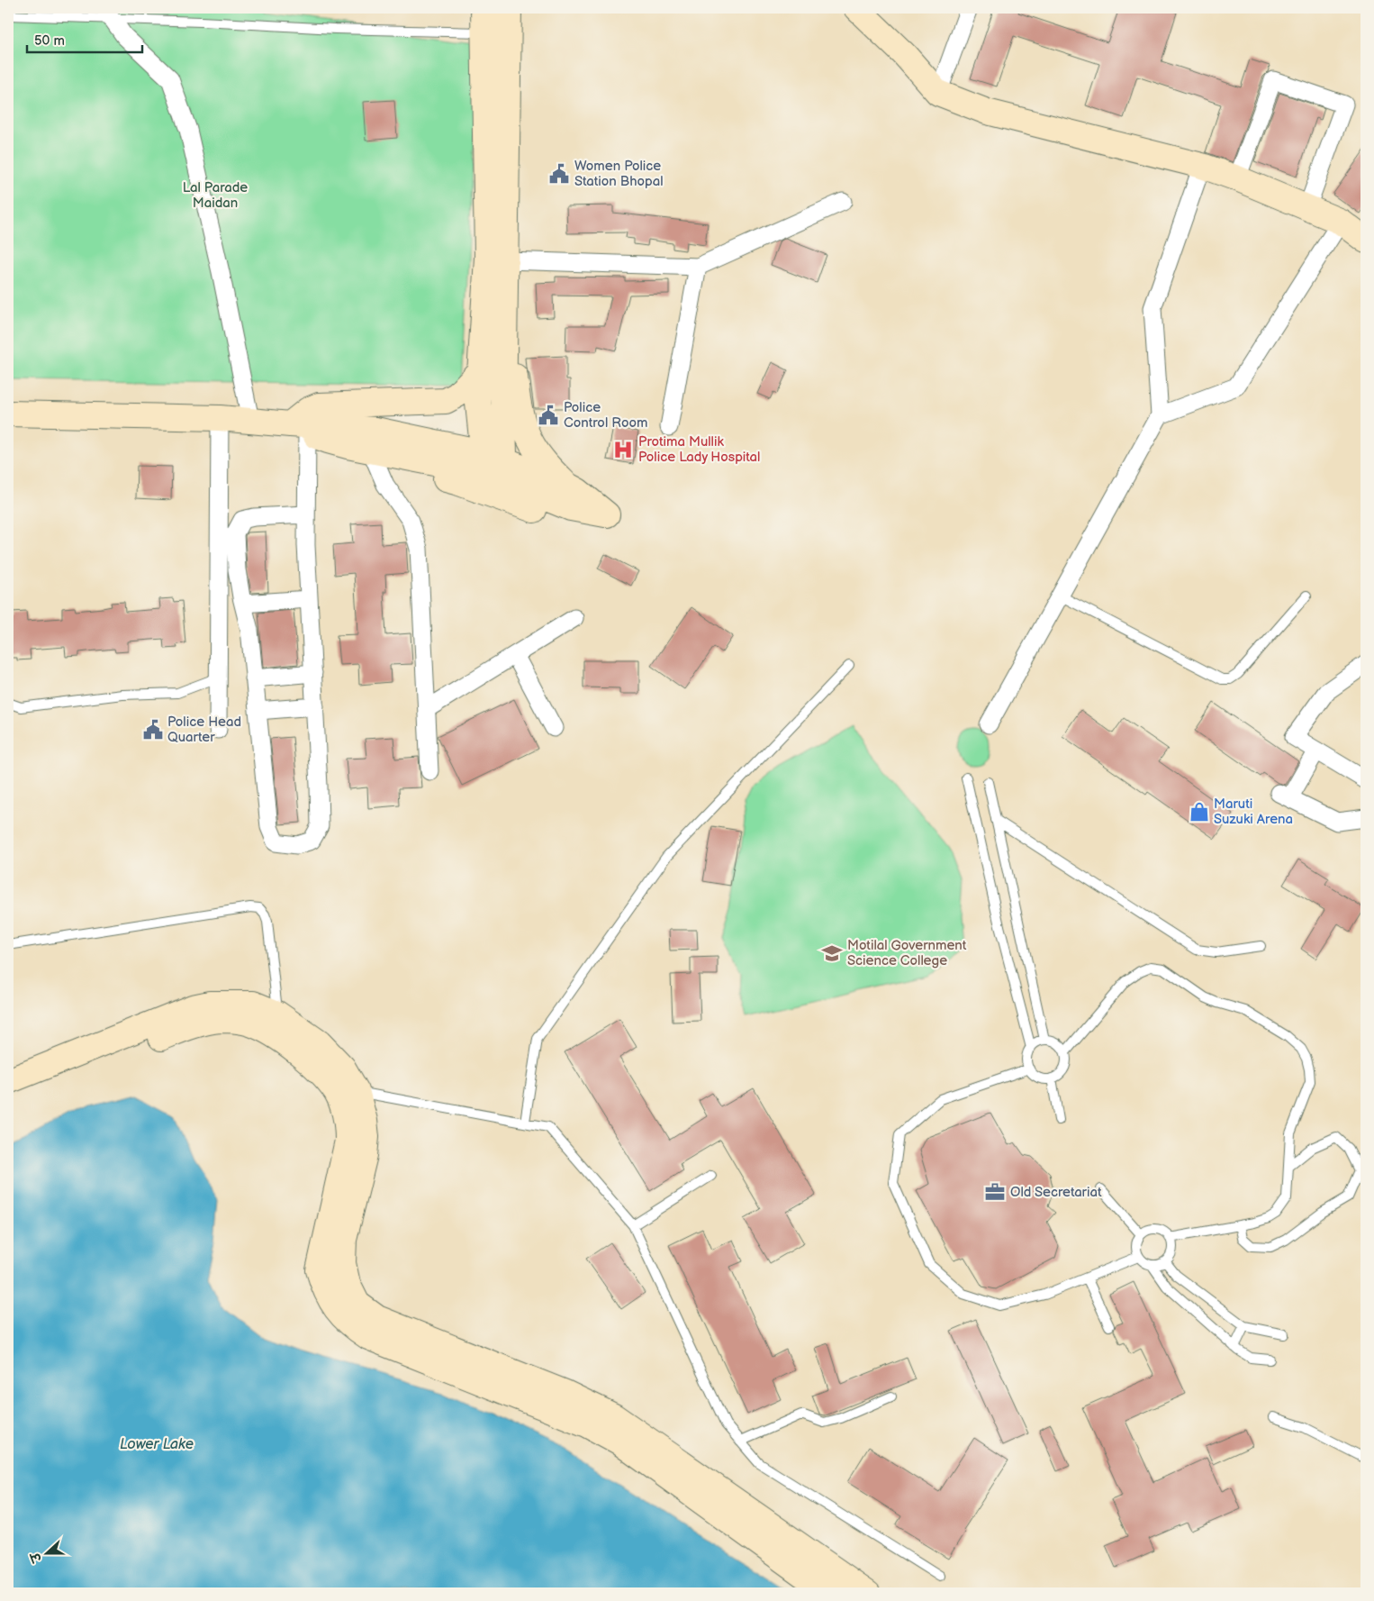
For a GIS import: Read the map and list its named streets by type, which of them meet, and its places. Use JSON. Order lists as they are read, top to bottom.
{
  "water": ["Lower Lake"],
  "parks": ["Lal Parade Maidan"],
  "places": {
    "public building": ["Women Police Station Bhopal", "Police Control Room", "Police Head Quarter"],
    "hospital": ["Protima Mullik Police Lady Hospital"],
    "shop": ["Maruti Suzuki Arena"],
    "school or university": ["Motilal Government Science College"],
    "office": ["Old Secretariat"]
  },
  "scale_bar": "50 m",
  "north": "left"
}
